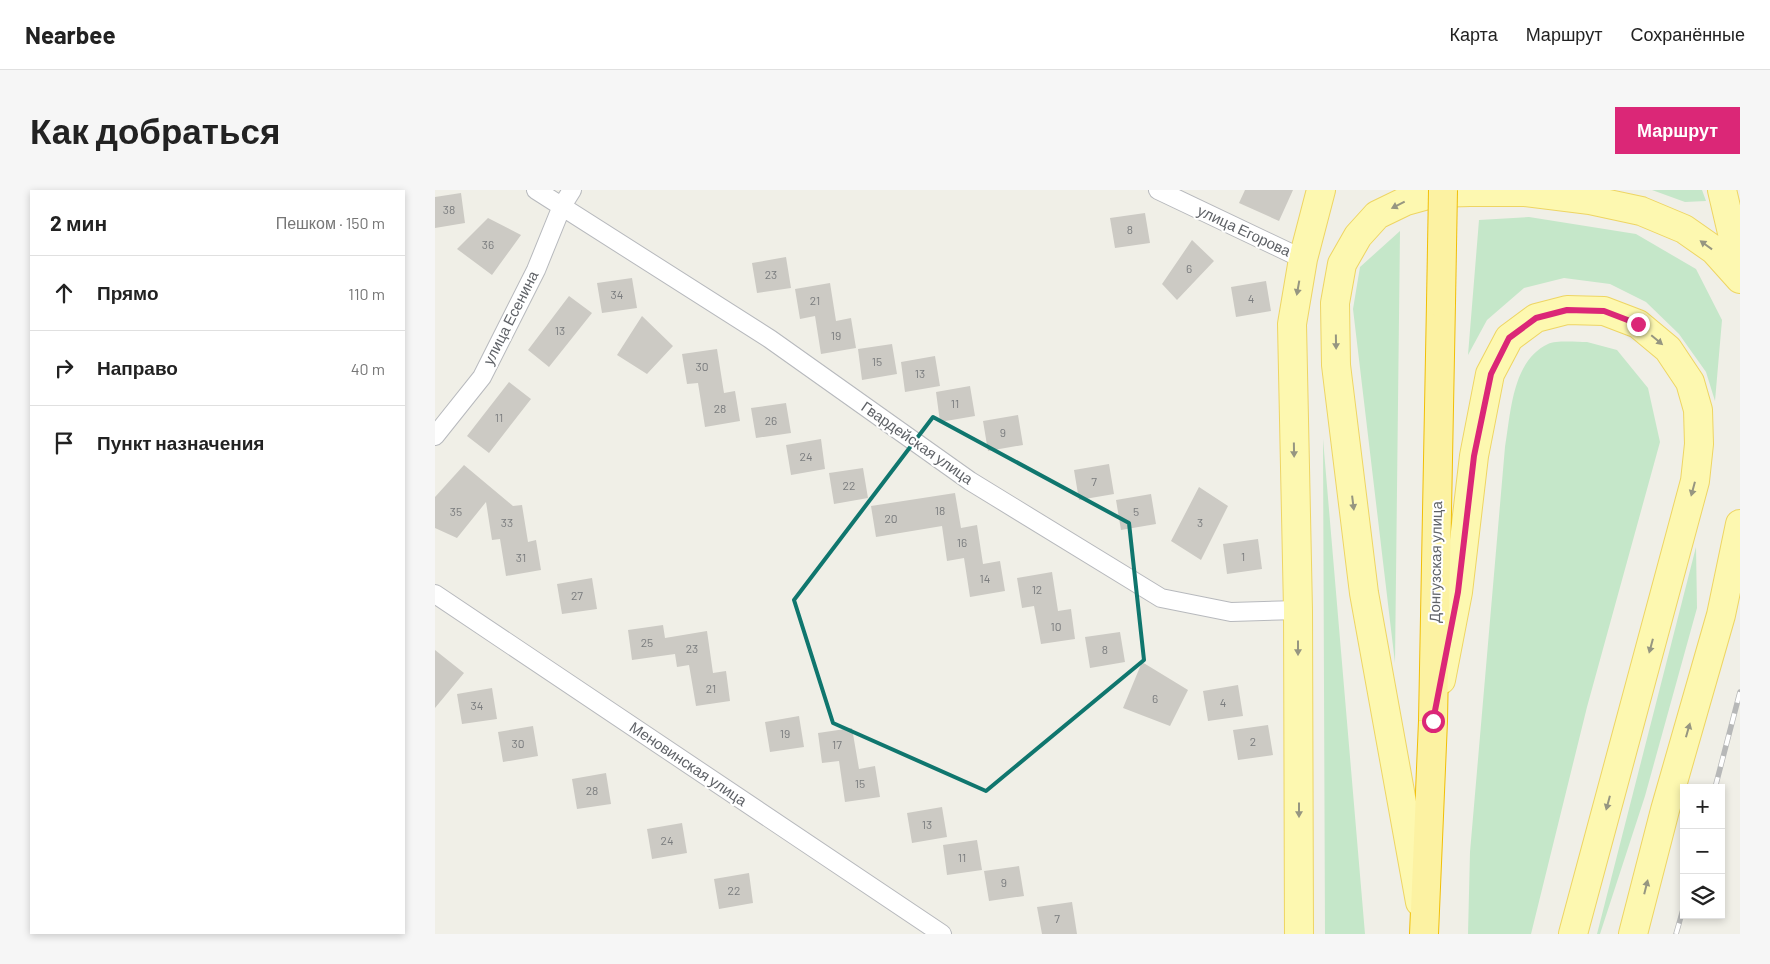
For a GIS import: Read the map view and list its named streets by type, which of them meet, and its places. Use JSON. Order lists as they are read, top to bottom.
{
  "streets": {
    "highway": ["Донгузская улица"],
    "street": [
      "улица Егорова",
      "улица Есенина",
      "Гвардейская улица",
      "Меновинская улица"
    ]
  },
  "crossings": [
    ["улица Есенина", "Гвардейская улица"]
  ],
  "house_numbers": [
    "38",
    "8",
    "36",
    "6",
    "23",
    "34",
    "4",
    "21",
    "13",
    "19",
    "15",
    "30",
    "13",
    "11",
    "28",
    "11",
    "26",
    "9",
    "24",
    "7",
    "22",
    "18",
    "35",
    "5",
    "20",
    "33",
    "3",
    "16",
    "1",
    "31",
    "14",
    "12",
    "27",
    "10",
    "25",
    "23",
    "8",
    "21",
    "6",
    "4",
    "34",
    "19",
    "2",
    "30",
    "17",
    "15",
    "28",
    "13",
    "24",
    "11",
    "9",
    "22",
    "7"
  ],
  "page": {
    "header": "Nearbee",
    "nav": ["Карта", "Маршрут", "Сохранённые"],
    "buttons": "Маршрут",
    "title": "Как добраться",
    "heading": ["2 мин", "Пешком · 150 m"],
    "list": [
      ["Прямо", "110 m"],
      ["Направо", "40 m"],
      "Пункт назначения"
    ],
    "map_buttons": ["+", "−"]
  }
}
